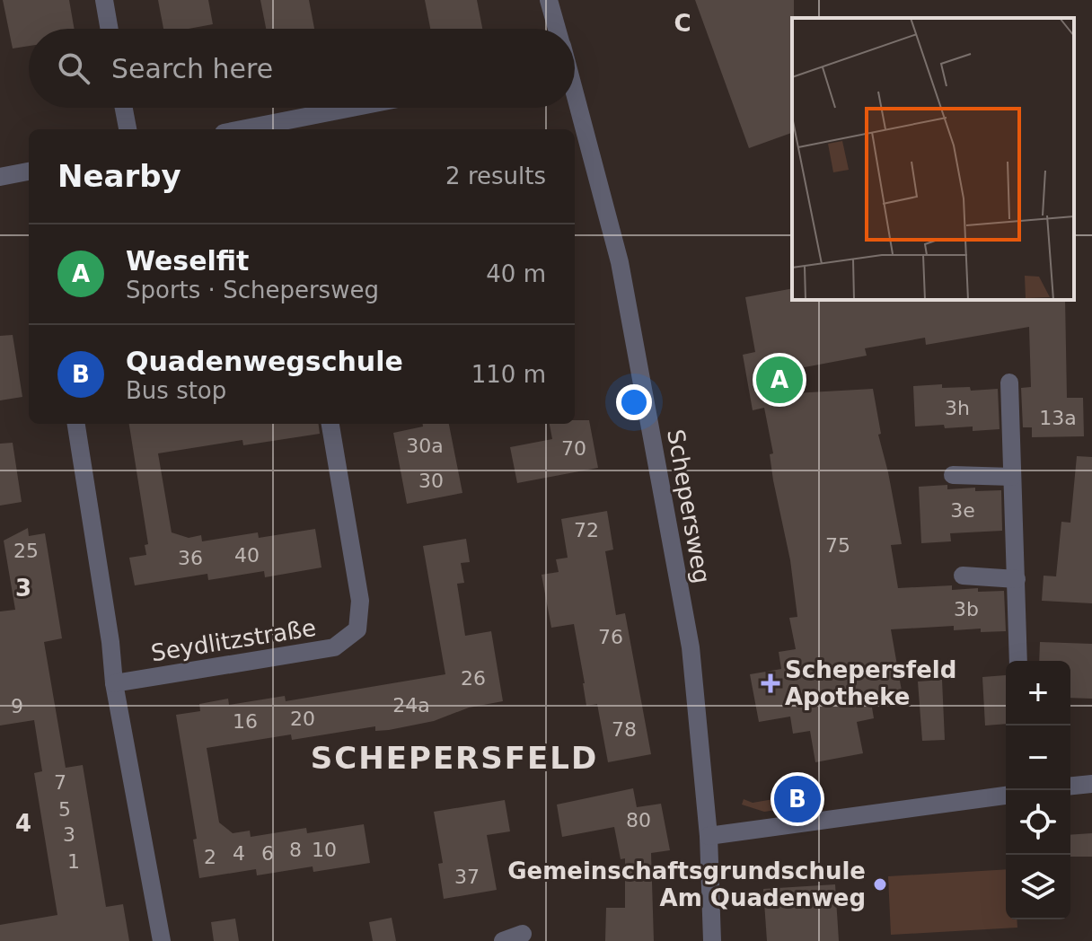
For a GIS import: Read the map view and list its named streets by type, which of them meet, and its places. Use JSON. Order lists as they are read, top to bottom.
{
  "streets": {
    "street": ["Schepersweg", "Seydlitzstraße"]
  },
  "districts": ["SCHEPERSFELD"],
  "places": {
    "health": ["Schepersfeld Apotheke"],
    "other": ["Gemeinschaftsgrundschule Am Quadenweg"]
  },
  "house_numbers": [
    "3h",
    "13a",
    "30a",
    "70",
    "30",
    "3e",
    "72",
    "75",
    "25",
    "40",
    "36",
    "3b",
    "76",
    "26",
    "24a",
    "9",
    "20",
    "16",
    "78",
    "7",
    "5",
    "80",
    "3",
    "8",
    "10",
    "4",
    "6",
    "2",
    "1",
    "37"
  ],
  "page": {
    "search": "Search here",
    "heading": ["Nearby", "2 results"],
    "list": [
      {
        "mark": "A",
        "name": "Weselfit",
        "note": "Sports · Schepersweg",
        "value": "40 m"
      },
      {
        "mark": "B",
        "name": "Quadenwegschule",
        "note": "Bus stop",
        "value": "110 m"
      }
    ],
    "pins": ["A", "B"],
    "map_buttons": ["+", "−"]
  },
  "grid": {
    "columns": ["C"],
    "rows": ["3", "4"]
  }
}
